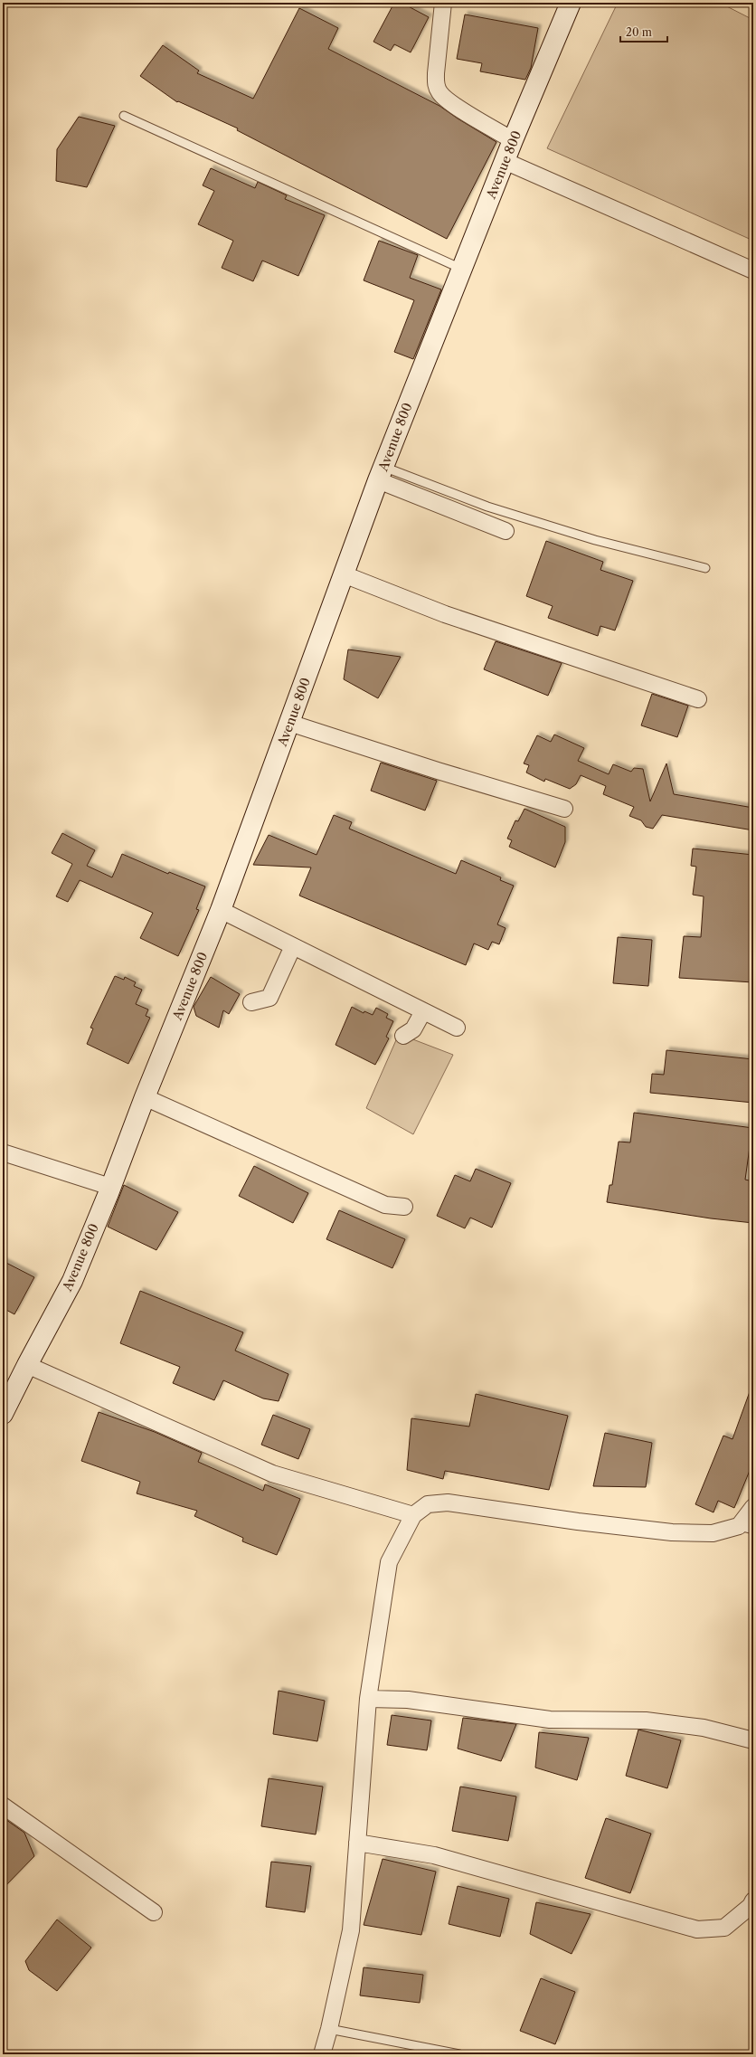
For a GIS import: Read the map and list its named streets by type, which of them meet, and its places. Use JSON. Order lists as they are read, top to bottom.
{
  "streets": {
    "main road": ["Avenue 800"]
  },
  "scale_bar": "20 m"
}
